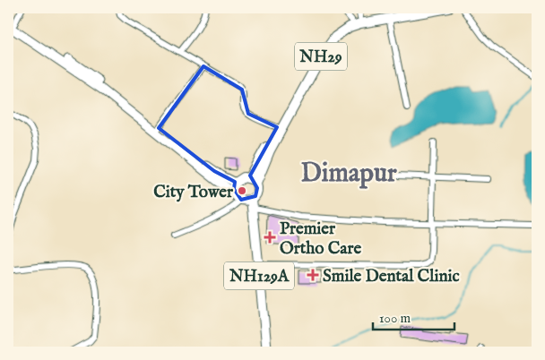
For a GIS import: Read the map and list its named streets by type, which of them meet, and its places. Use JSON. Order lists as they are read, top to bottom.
{
  "streets": {
    "highway": ["NH29", "NH129A"]
  },
  "crossings": [
    ["NH29", "NH129A"]
  ],
  "districts": ["Dimapur"],
  "places": {
    "other": ["City Tower"],
    "health": ["Premier Ortho Care", "Smile Dental Clinic"]
  },
  "scale_bar": "100 m"
}
